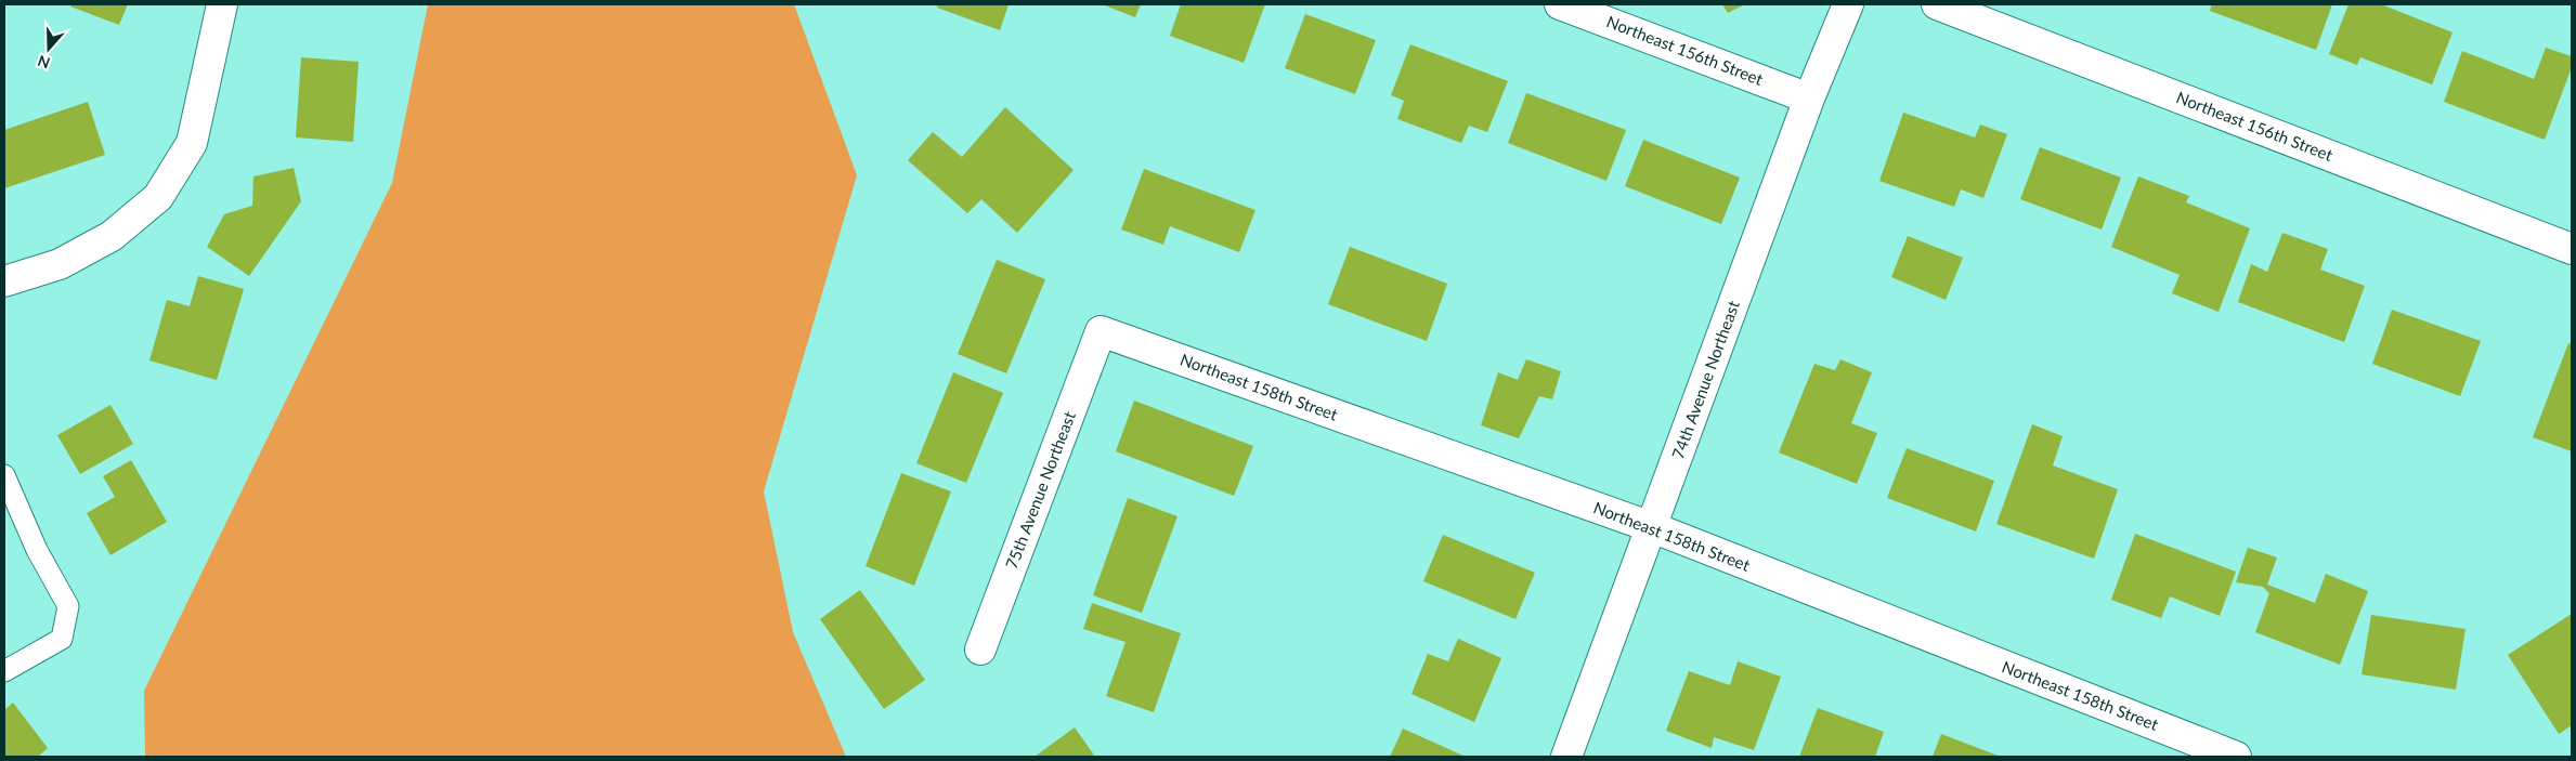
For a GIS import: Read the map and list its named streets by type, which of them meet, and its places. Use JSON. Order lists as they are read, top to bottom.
{
  "streets": {
    "street": [
      "Northeast 156th Street",
      "74th Avenue Northeast",
      "Northeast 158th Street",
      "75th Avenue Northeast"
    ]
  },
  "crossings": [
    ["Northeast 156th Street", "74th Avenue Northeast"],
    ["74th Avenue Northeast", "Northeast 158th Street"],
    ["Northeast 158th Street", "75th Avenue Northeast"]
  ],
  "north": "bottom"
}
